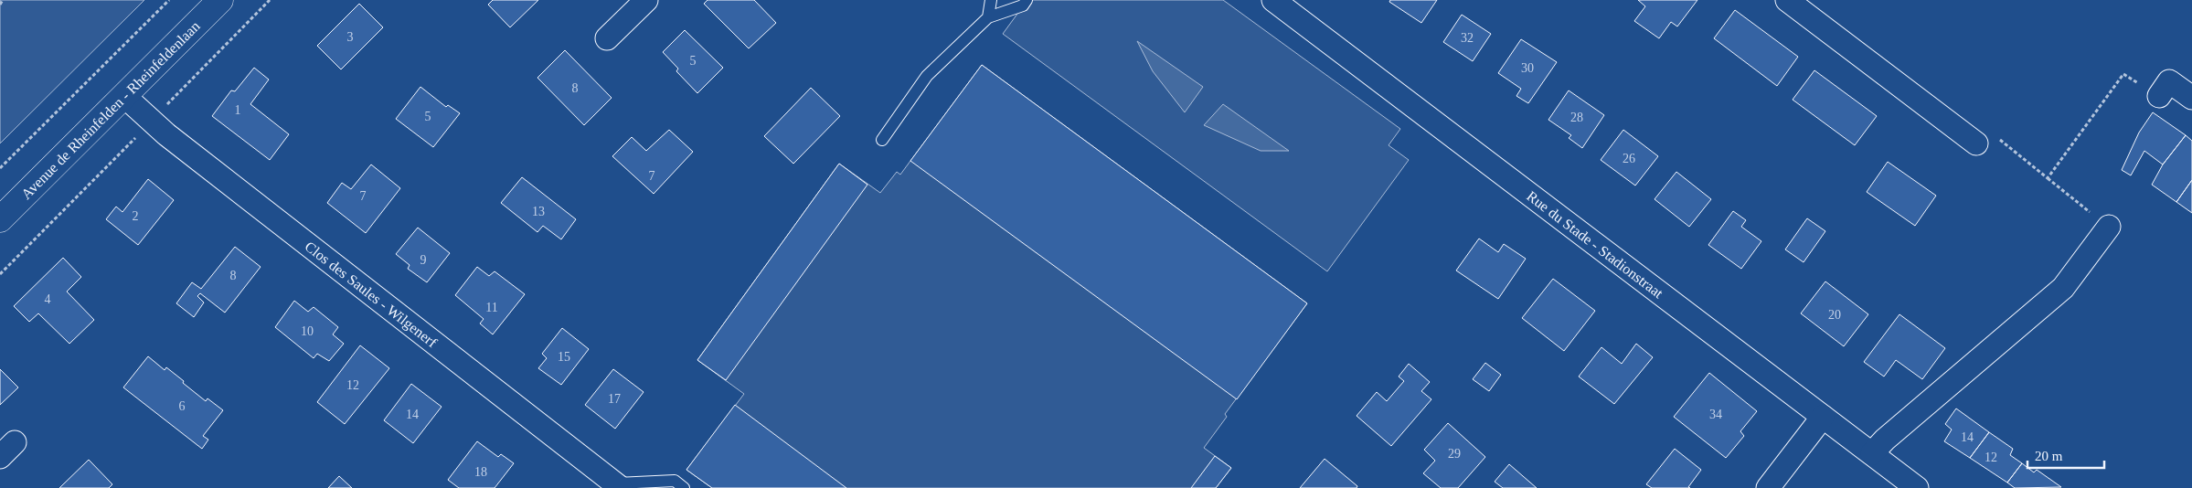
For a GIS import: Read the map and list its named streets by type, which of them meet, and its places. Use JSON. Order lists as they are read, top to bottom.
{
  "streets": {
    "main road": ["Avenue de Rheinfelden - Rheinfeldenlaan"],
    "street": ["Rue du Stade - Stadionstraat", "Clos des Saules - Wilgenerf"]
  },
  "crossings": [
    ["Avenue de Rheinfelden - Rheinfeldenlaan", "Clos des Saules - Wilgenerf"]
  ],
  "house_numbers": [
    "3",
    "32",
    "5",
    "30",
    "8",
    "1",
    "5",
    "28",
    "26",
    "7",
    "7",
    "13",
    "2",
    "9",
    "8",
    "4",
    "11",
    "20",
    "10",
    "15",
    "12",
    "17",
    "6",
    "14",
    "34",
    "14",
    "29",
    "12",
    "18"
  ],
  "scale_bar": "20 m"
}
